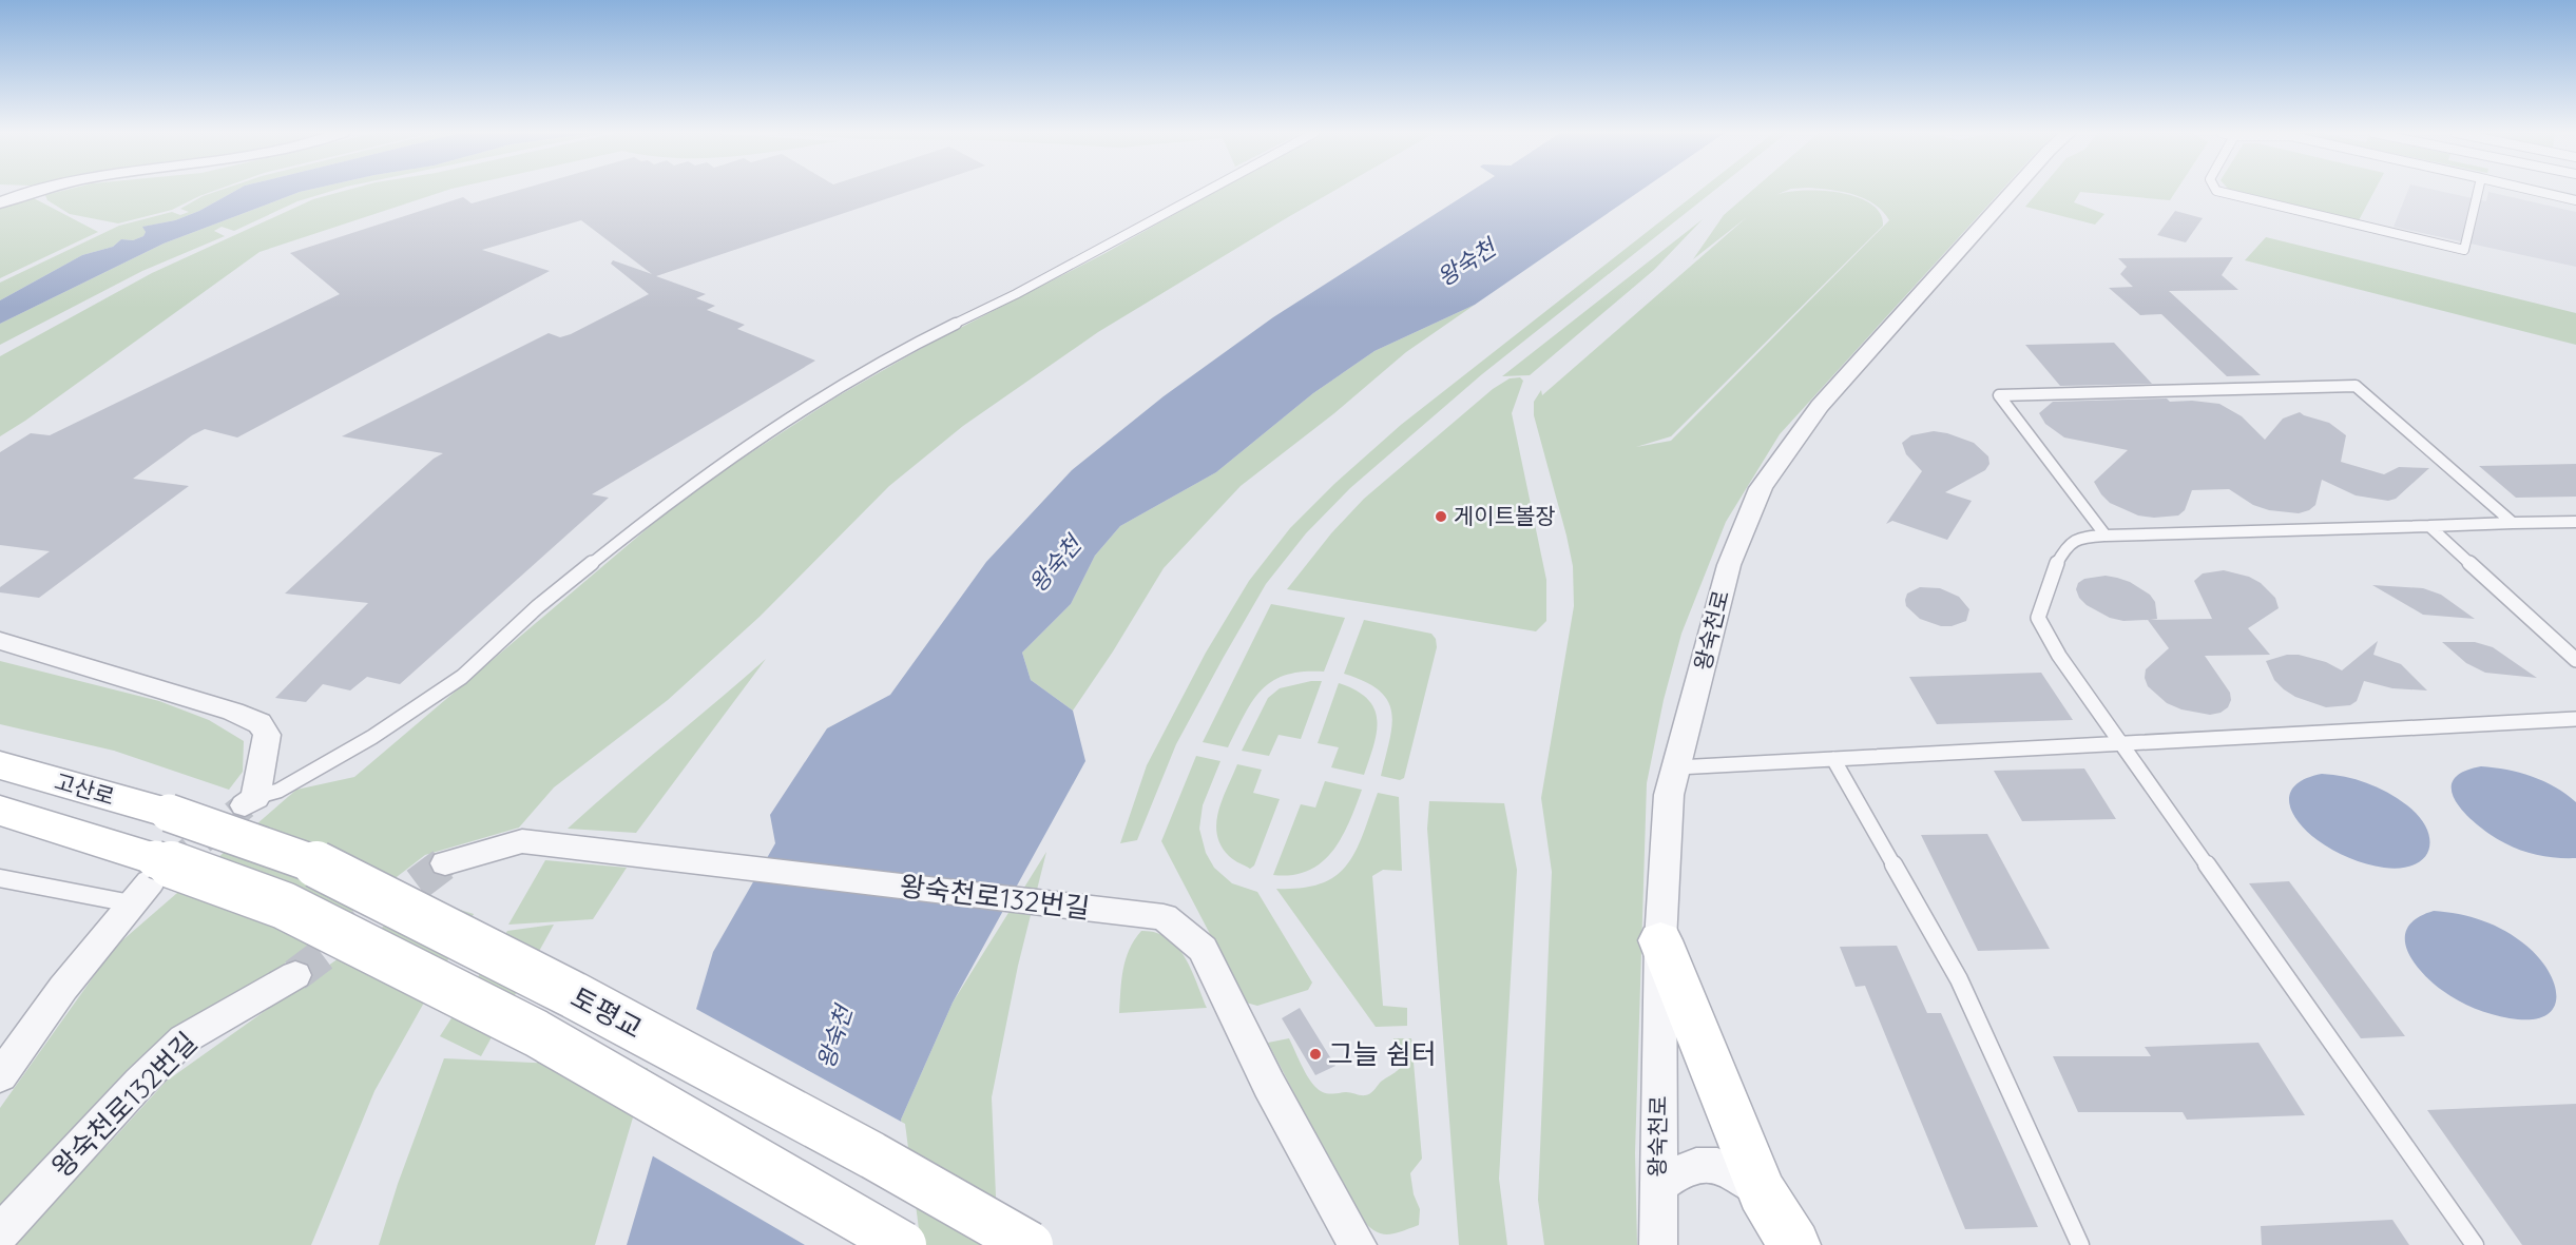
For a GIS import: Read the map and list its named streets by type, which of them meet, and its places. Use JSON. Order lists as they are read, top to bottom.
{
  "streets": {
    "street": [
      "왕숙천로",
      "고산로",
      "왕숙천로132번길",
      "토평교"
    ]
  },
  "crossings": [
    ["고산로", "토평교"]
  ],
  "water": ["왕숙천"],
  "places": ["게이트볼장", "그늘 쉼터"]
}
